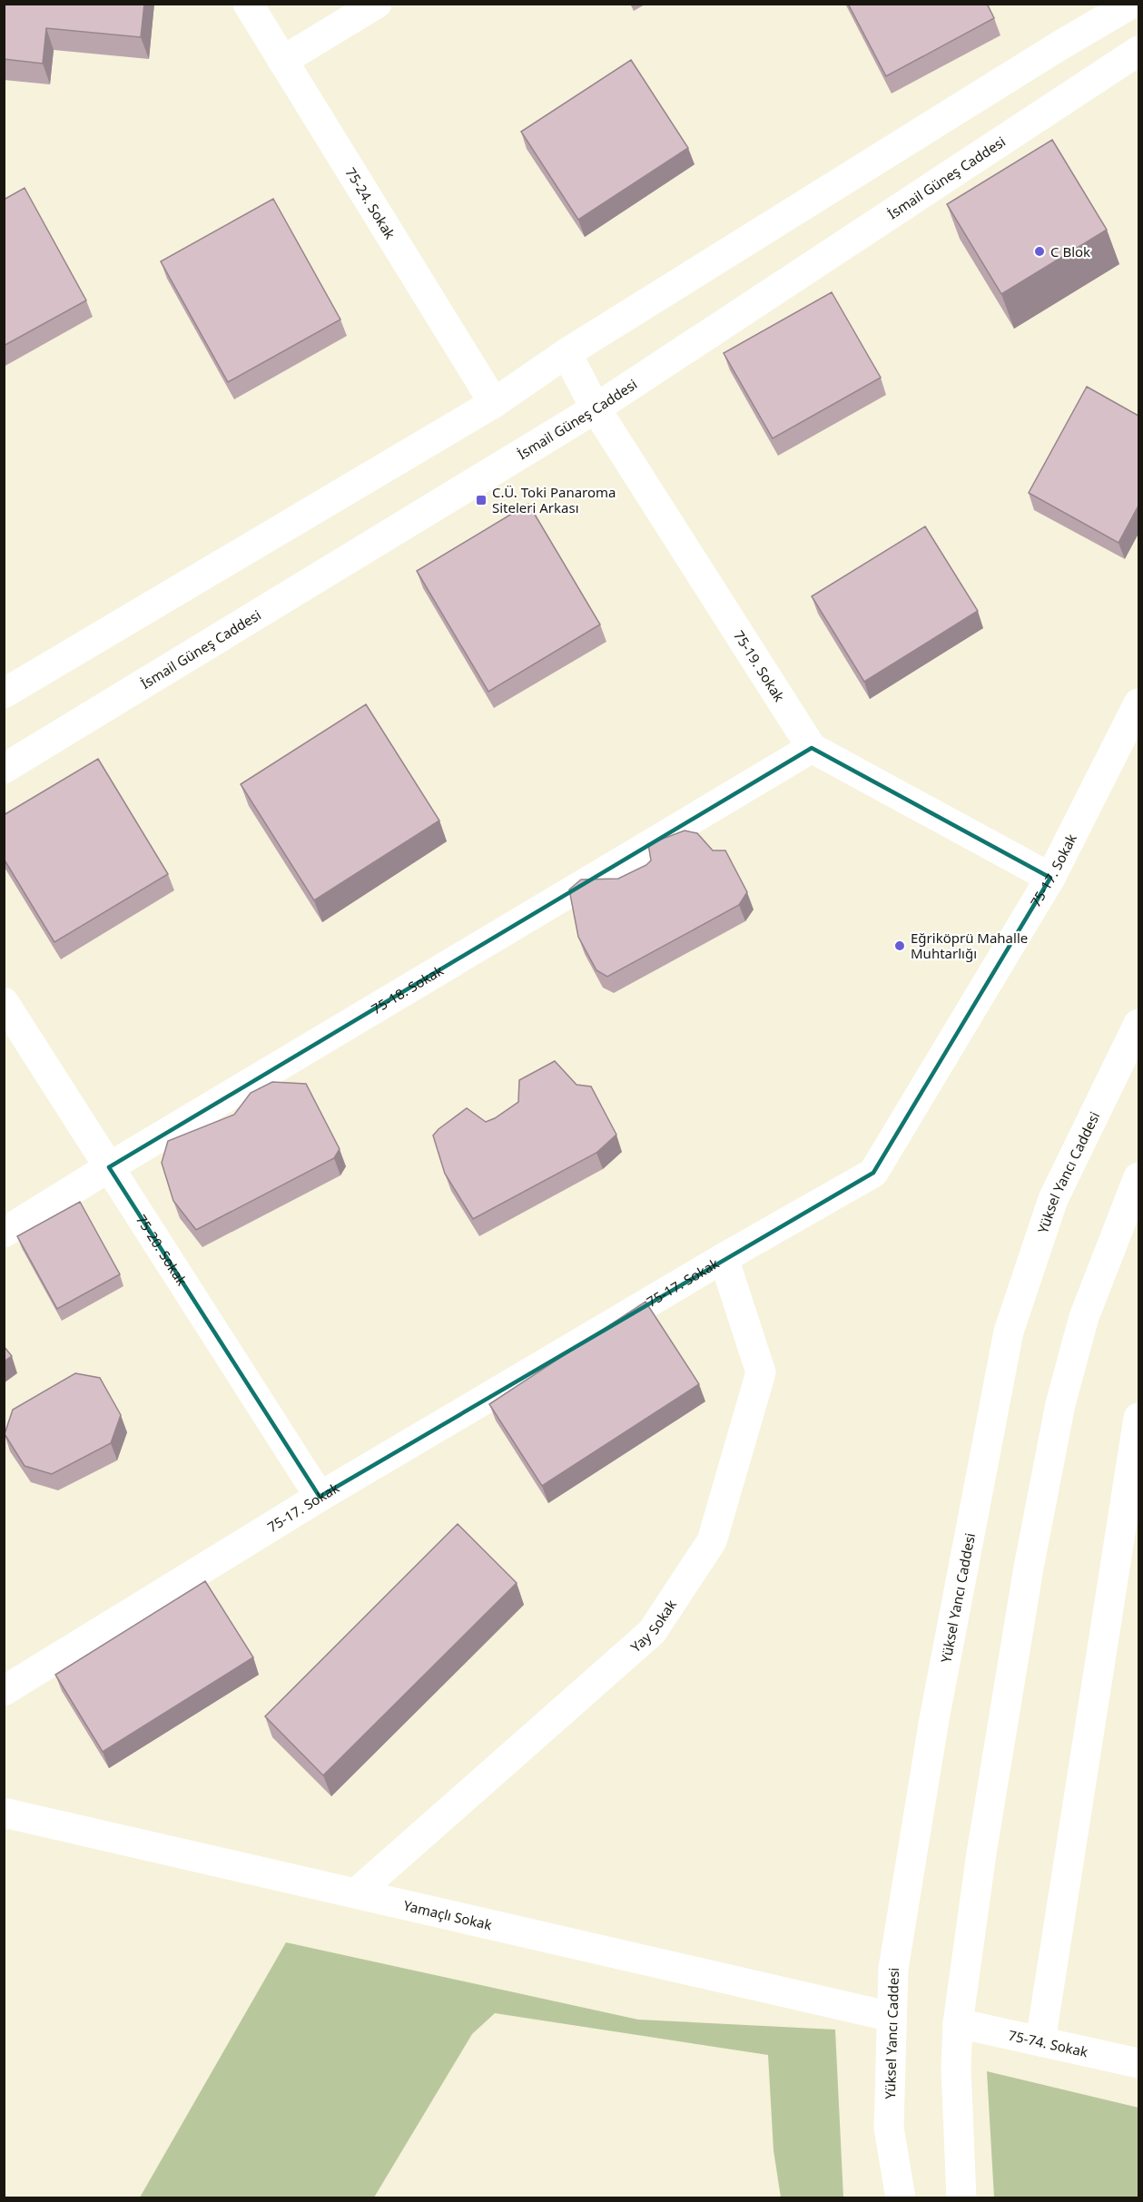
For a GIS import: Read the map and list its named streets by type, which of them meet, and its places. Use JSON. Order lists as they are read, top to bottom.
{
  "streets": {
    "street": [
      "İsmail Güneş Caddesi",
      "75-24. Sokak",
      "75-19. Sokak",
      "75-17. Sokak",
      "75-18. Sokak",
      "Yüksel Yancı Caddesi",
      "75-20. Sokak",
      "Yay Sokak",
      "Yamaçlı Sokak",
      "75-74. Sokak"
    ]
  },
  "crossings": [
    ["İsmail Güneş Caddesi", "75-19. Sokak"],
    ["75-19. Sokak", "75-17. Sokak"],
    ["75-19. Sokak", "75-18. Sokak"],
    ["75-17. Sokak", "75-20. Sokak"],
    ["75-17. Sokak", "Yay Sokak"],
    ["75-18. Sokak", "75-20. Sokak"],
    ["Yüksel Yancı Caddesi", "Yamaçlı Sokak"],
    ["Yay Sokak", "Yamaçlı Sokak"]
  ],
  "places": {
    "other": ["C Blok", "Eğriköprü Mahalle Muhtarlığı"],
    "transit": ["C.Ü. Toki Panaroma Siteleri Arkası"]
  }
}
